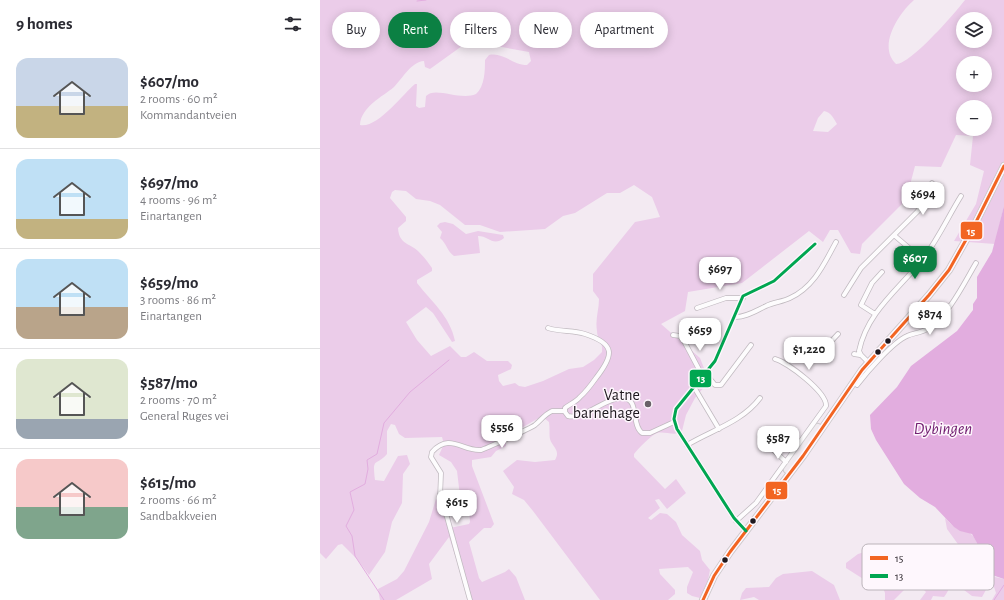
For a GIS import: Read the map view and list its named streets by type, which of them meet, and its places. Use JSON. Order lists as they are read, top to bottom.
{
  "water": ["Dybingen"],
  "places": ["Vatne barnehage"],
  "lines": ["transit line 15", "transit line 13"],
  "legend": ["15", "13"],
  "page": {
    "heading": "9 homes",
    "map_buttons": ["+", "−"],
    "chip": [
      "Buy",
      "Rent",
      "Filters",
      "New",
      "Apartment"
    ],
    "list": [
      {
        "name": "$607/mo",
        "note": "2 rooms · 60 m² · Kommandantveien"
      },
      {
        "name": "$697/mo",
        "note": "4 rooms · 96 m² · Einartangen"
      },
      {
        "name": "$659/mo",
        "note": "3 rooms · 86 m² · Einartangen"
      },
      {
        "name": "$587/mo",
        "note": "2 rooms · 70 m² · General Ruges vei"
      },
      {
        "name": "$615/mo",
        "note": "2 rooms · 66 m² · Sandbakkveien"
      }
    ],
    "price": [
      "$694",
      "$607",
      "$697",
      "$874",
      "$659",
      "$1,220",
      "$556",
      "$587",
      "$615"
    ]
  }
}
